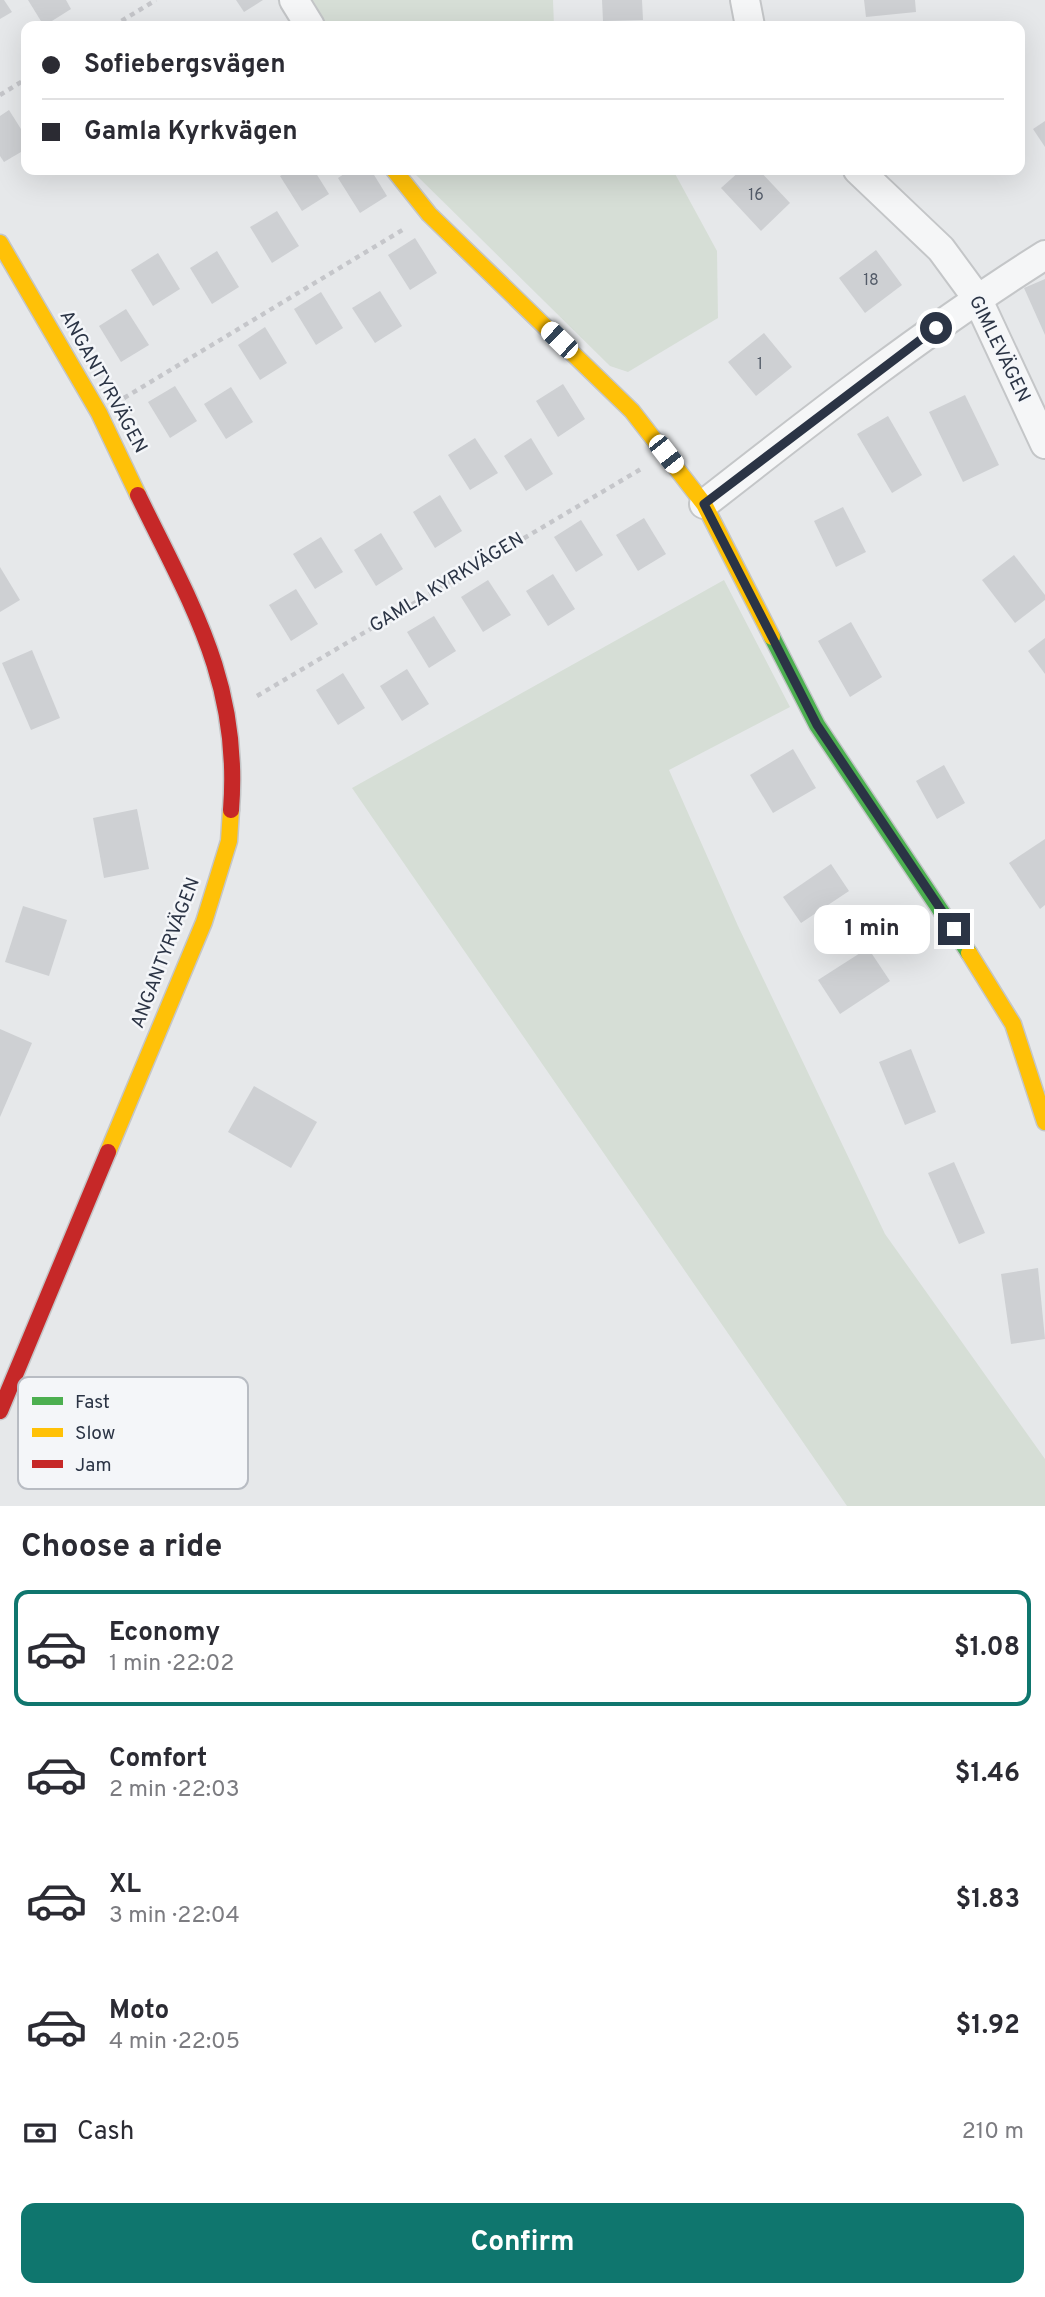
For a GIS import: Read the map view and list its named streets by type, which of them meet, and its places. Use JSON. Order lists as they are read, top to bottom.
{
  "streets": {
    "street": ["GIMLEVÄGEN", "ANGANTYRVÄGEN"],
    "path": ["GAMLA KYRKVÄGEN"]
  },
  "crossings": [
    ["ANGANTYRVÄGEN", "GAMLA KYRKVÄGEN"]
  ],
  "house_numbers": ["16", "18", "1"],
  "legend": ["Fast", "Slow", "Jam"],
  "page": {
    "banner": ["Sofiebergsvägen", "Gamla Kyrkvägen"],
    "bubble": "1 min",
    "heading": "Choose a ride",
    "list": [
      {
        "name": "Economy",
        "note": "1 min · 22:02",
        "value": "$1.08"
      },
      {
        "name": "Comfort",
        "note": "2 min · 22:03",
        "value": "$1.46"
      },
      {
        "name": "XL",
        "note": "3 min · 22:04",
        "value": "$1.83"
      },
      {
        "name": "Moto",
        "note": "4 min · 22:05",
        "value": "$1.92"
      }
    ],
    "pay": ["Cash", "210 m"],
    "buttons": "Confirm"
  }
}
